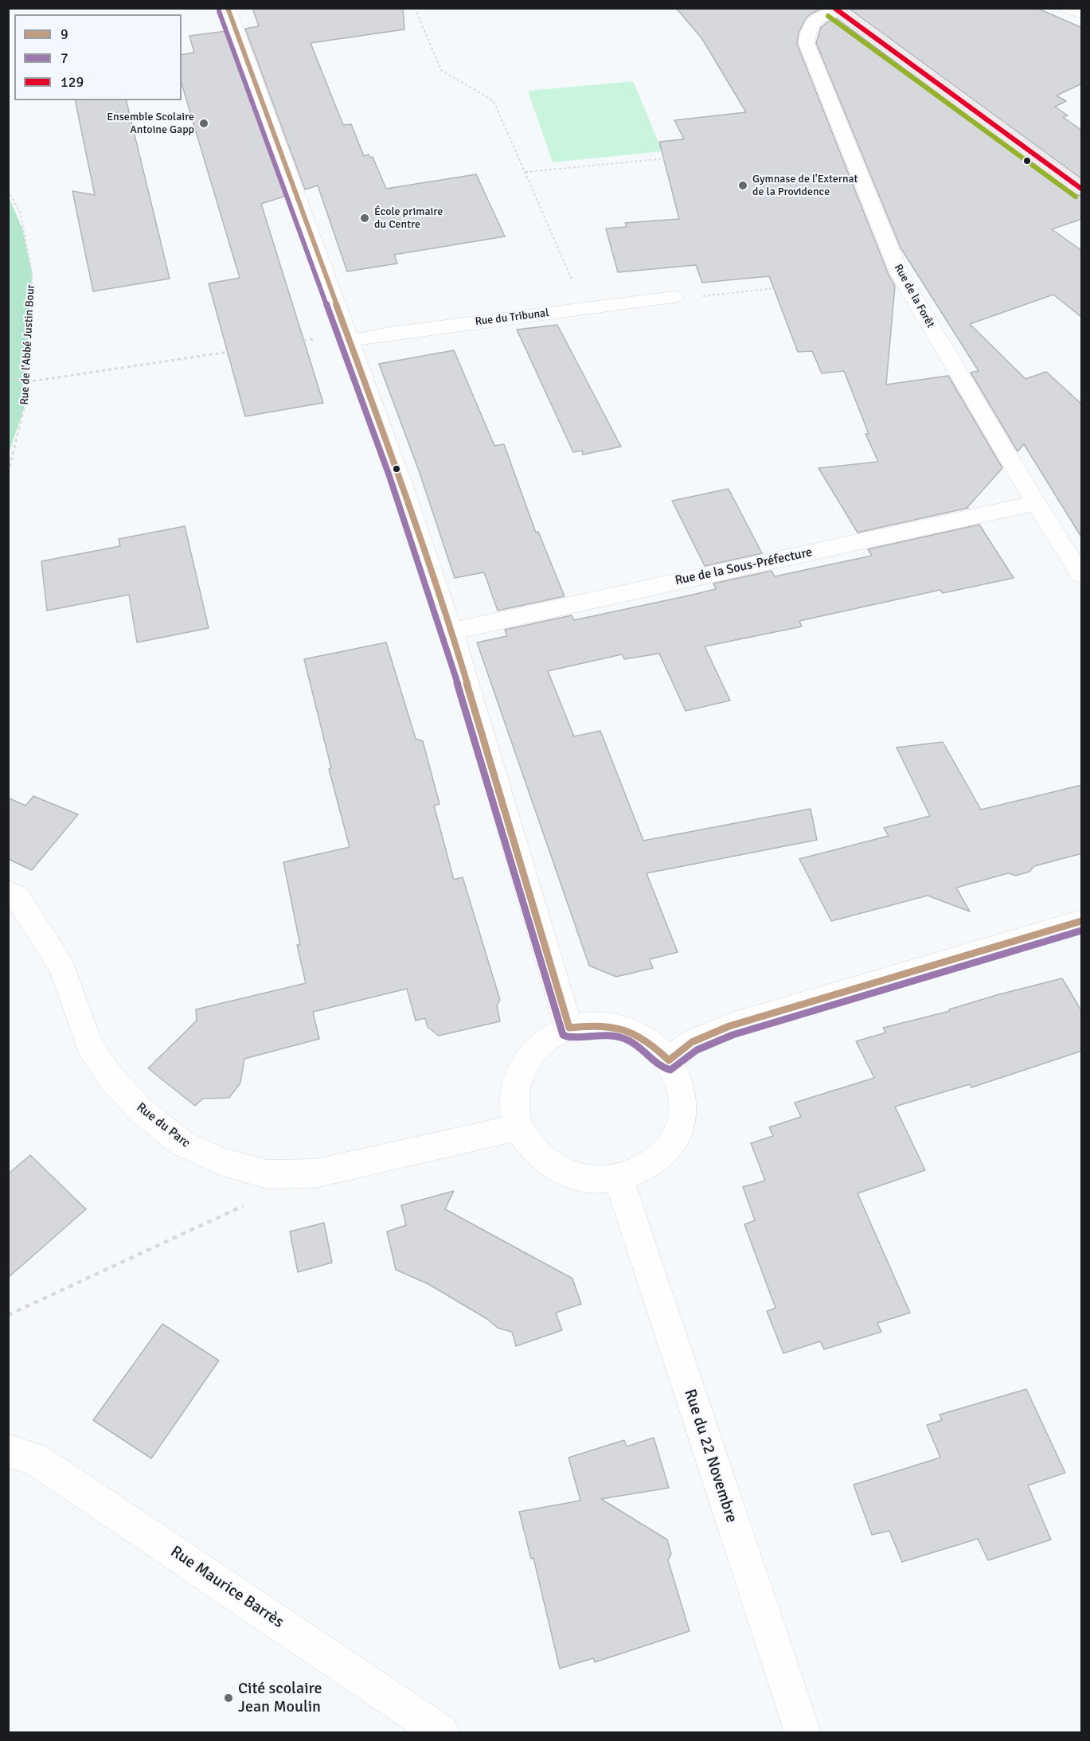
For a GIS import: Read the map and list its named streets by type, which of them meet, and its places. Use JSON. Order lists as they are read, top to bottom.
{
  "streets": {
    "street": [
      "Rue de la Forêt",
      "Rue du Tribunal",
      "Rue de la Sous-Préfecture",
      "Rue du Parc",
      "Rue du 22 Novembre",
      "Rue Maurice Barrès"
    ],
    "path": ["Rue de l'Abbé Justin Bour"]
  },
  "crossings": [
    ["Rue de la Forêt", "Rue de la Sous-Préfecture"],
    ["Rue du Parc", "Rue du 22 Novembre"]
  ],
  "places": [
    "Ensemble Scolaire Antoine Gapp",
    "Gymnase de l'Externat de la Providence",
    "École primaire du Centre",
    "Cité scolaire Jean Moulin"
  ],
  "lines": ["transit line 9", "transit line 129", "transit line 7"],
  "legend": ["9", "7", "129"]
}
